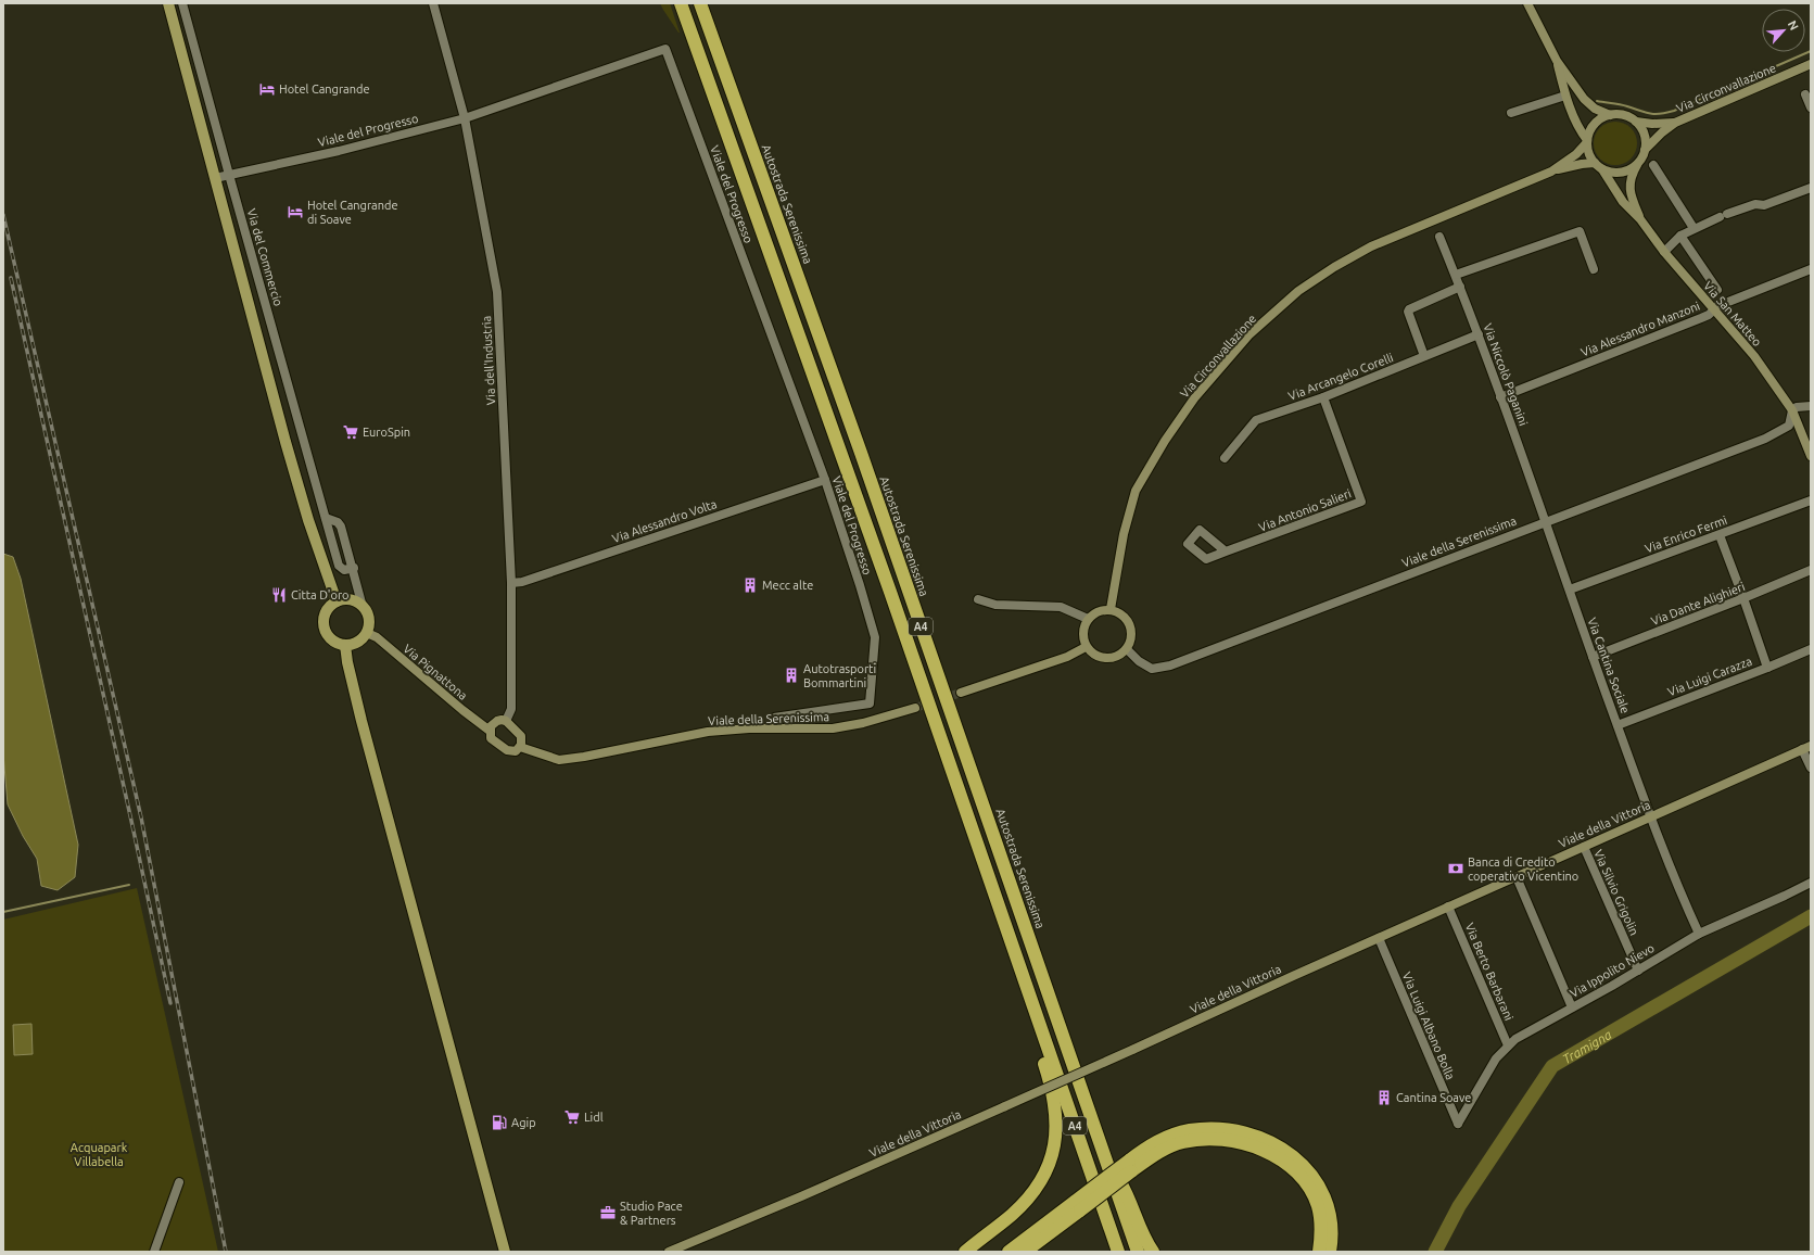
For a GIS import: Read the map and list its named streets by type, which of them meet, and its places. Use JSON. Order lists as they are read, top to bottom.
{
  "streets": {
    "highway": ["Autostrada Serenissima", "A4"],
    "street": [
      "Via Circonvallazione",
      "Viale del Progresso",
      "Via del Commercio",
      "Via San Matteo",
      "Via Alessandro Manzoni",
      "Via dell'Industria",
      "Via Niccolò Paganini",
      "Via Arcangelo Corelli",
      "Via Antonio Salieri",
      "Via Alessandro Volta",
      "Via Enrico Fermi",
      "Viale della Serenissima",
      "Via Dante Alighieri",
      "Via Cantina Sociale",
      "Via Pignattona",
      "Via Luigi Carazza",
      "Viale della Vittoria",
      "Via Silvio Grigolin",
      "Via Ippolito Nievo",
      "Via Berto Barbarani",
      "Via Luigi Albano Bolla"
    ]
  },
  "crossings": [
    ["Via Circonvallazione", "Via San Matteo"],
    ["Via Circonvallazione", "Viale della Serenissima"],
    ["Viale del Progresso", "Via del Commercio"],
    ["Viale del Progresso", "Via dell'Industria"],
    ["Viale del Progresso", "Via Alessandro Volta"],
    ["Via San Matteo", "Via Alessandro Manzoni"],
    ["Via San Matteo", "Viale della Serenissima"],
    ["Via Alessandro Manzoni", "Via Niccolò Paganini"],
    ["Via dell'Industria", "Via Alessandro Volta"],
    ["Via dell'Industria", "Viale della Serenissima"],
    ["Via dell'Industria", "Via Pignattona"],
    ["Via Niccolò Paganini", "Via Arcangelo Corelli"],
    ["Via Niccolò Paganini", "Viale della Serenissima"],
    ["Via Niccolò Paganini", "Via Cantina Sociale"],
    ["Via Arcangelo Corelli", "Via Antonio Salieri"],
    ["Via Enrico Fermi", "Via Cantina Sociale"],
    ["Viale della Serenissima", "Via Cantina Sociale"],
    ["Viale della Serenissima", "Via Pignattona"],
    ["Via Dante Alighieri", "Via Cantina Sociale"],
    ["Via Cantina Sociale", "Via Luigi Carazza"],
    ["Via Cantina Sociale", "Viale della Vittoria"],
    ["Viale della Vittoria", "Via Silvio Grigolin"],
    ["Viale della Vittoria", "Via Berto Barbarani"],
    ["Viale della Vittoria", "Via Luigi Albano Bolla"],
    ["Via Silvio Grigolin", "Via Ippolito Nievo"],
    ["Via Ippolito Nievo", "Via Berto Barbarani"],
    ["Via Ippolito Nievo", "Via Luigi Albano Bolla"]
  ],
  "water": ["Tramigna"],
  "parks": ["Acquapark Villabella"],
  "places": {
    "hotel": ["Hotel Cangrande", "Hotel Cangrande di Soave"],
    "supermarket": ["EuroSpin", "Lidl"],
    "building": ["Mecc alte", "Autotrasporti Bommartini", "Cantina Soave"],
    "restaurant": ["Citta D'oro"],
    "bank": ["Banca di Credito coperativo Vicentino"],
    "fuel station": ["Agip"],
    "office": ["Studio Pace & Partners"]
  },
  "north": "top right"
}
